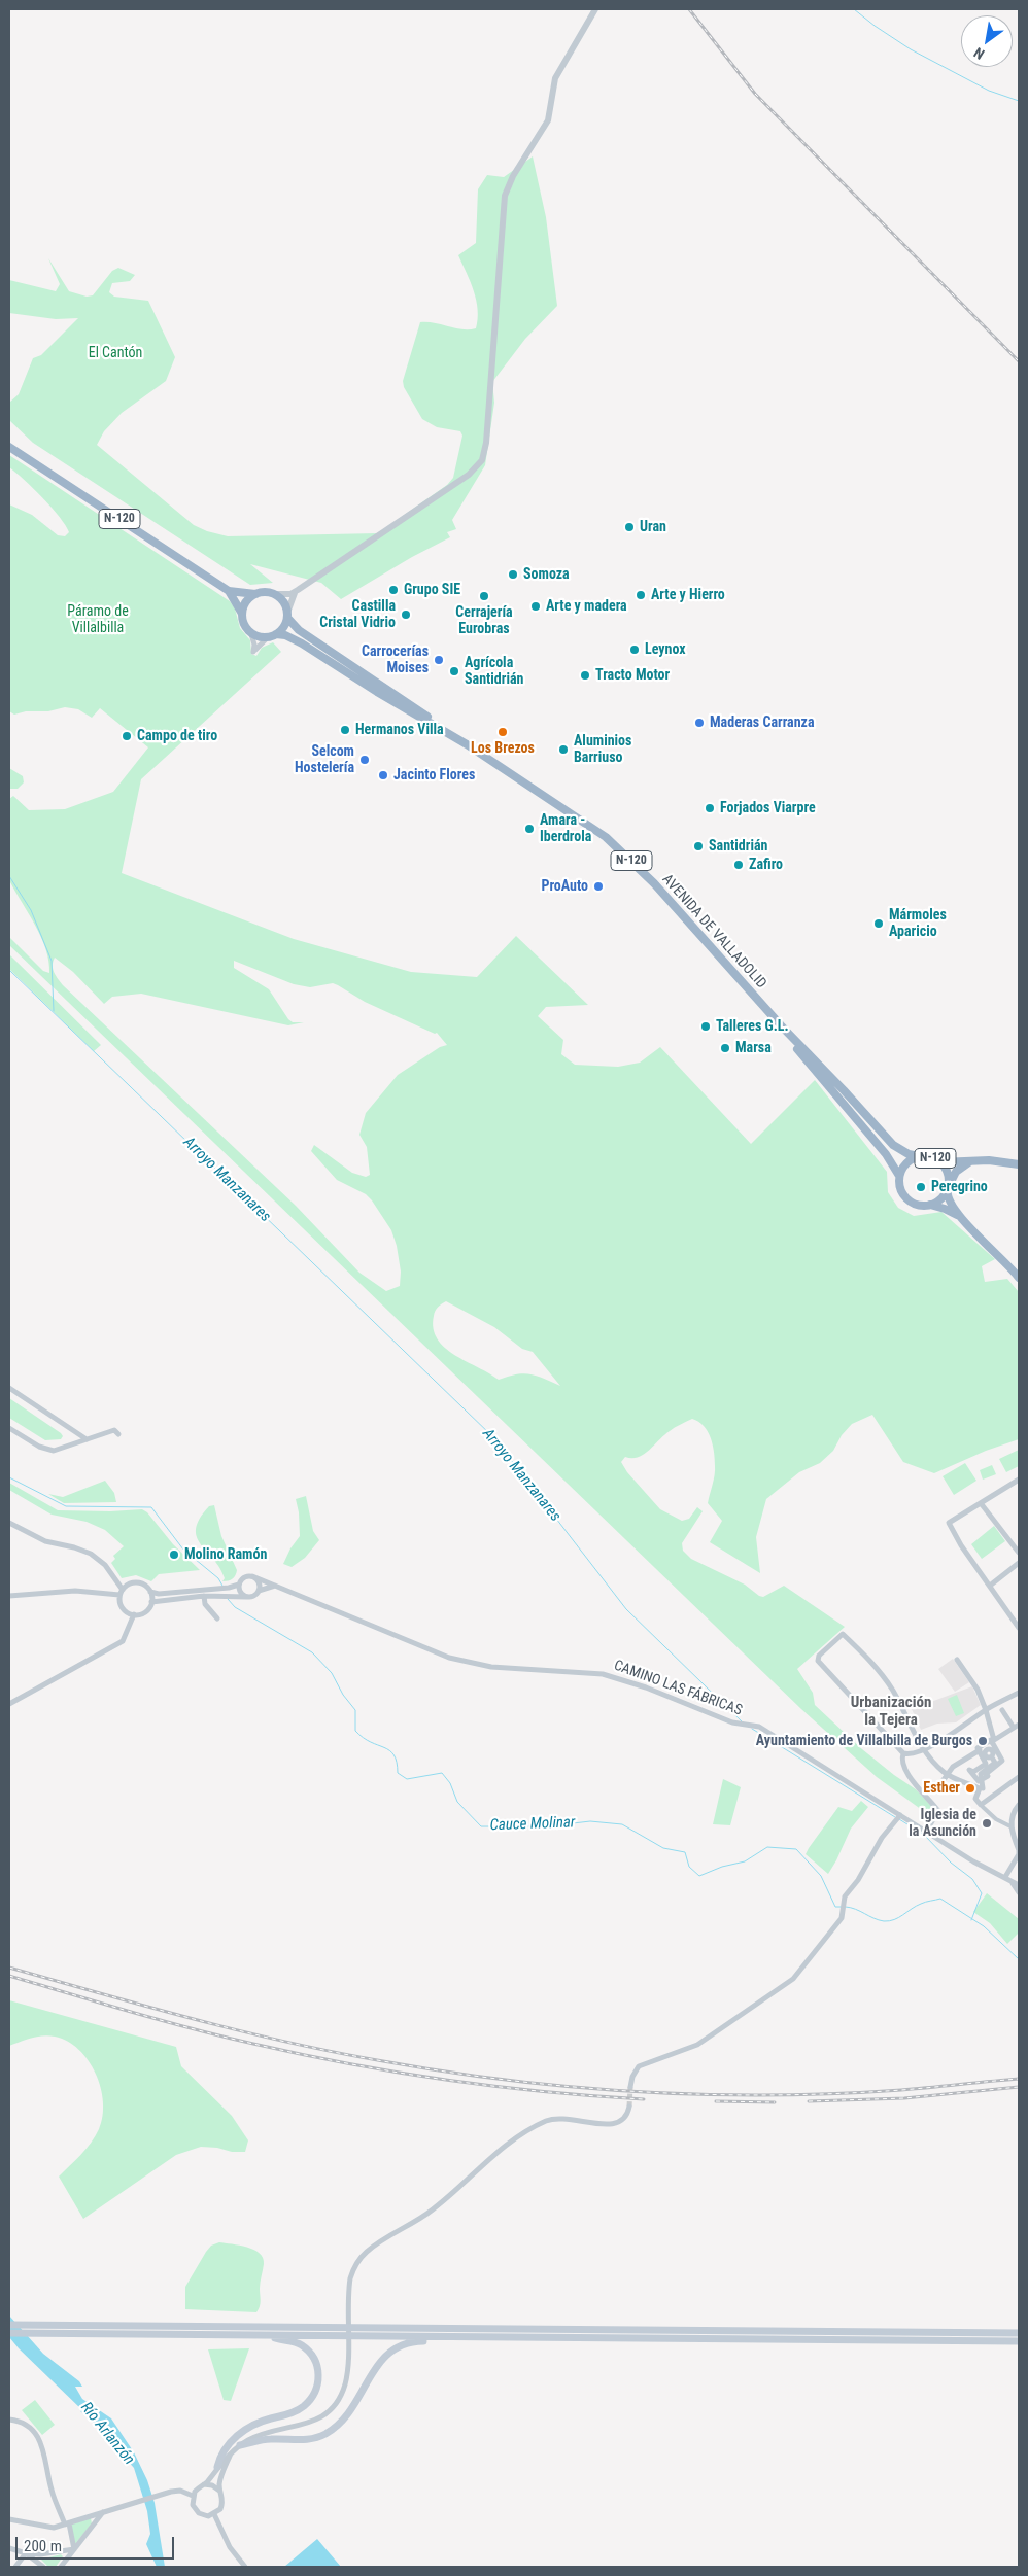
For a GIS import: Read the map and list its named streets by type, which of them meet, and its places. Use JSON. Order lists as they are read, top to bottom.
{
  "streets": {
    "highway": ["N-120", "AVENIDA DE VALLADOLID"],
    "street": ["CAMINO LAS FÁBRICAS"]
  },
  "crossings": [
    ["N-120", "AVENIDA DE VALLADOLID"]
  ],
  "districts": ["Urbanización la Tejera"],
  "water": ["Arroyo Manzanares", "Cauce Molinar", "Río Arlanzón"],
  "parks": ["El Cantón", "Páramo de Villalbilla"],
  "places": [
    "Uran",
    "Somoza",
    "Grupo SIE",
    "Arte y Hierro",
    "Cerrajería Eurobras",
    "Arte y madera",
    "Castilla Cristal Vidrio",
    "Leynox",
    "Carrocerías Moises",
    "Agrícola Santidrián",
    "Tracto Motor",
    "Maderas Carranza",
    "Hermanos Villa",
    "Los Brezos",
    "Campo de tiro",
    "Aluminios Barriuso",
    "Selcom Hostelería",
    "Jacinto Flores",
    "Forjados Viarpre",
    "Amara - Iberdrola",
    "Santidrián",
    "Zafiro",
    "ProAuto",
    "Mármoles Aparicio",
    "Talleres G.L.",
    "Marsa",
    "Peregrino",
    "Molino Ramón",
    "Ayuntamiento de Villalbilla de Burgos",
    "Esther",
    "Iglesia de la Asunción"
  ],
  "scale_bar": "200 m",
  "north": "bottom left"
}
